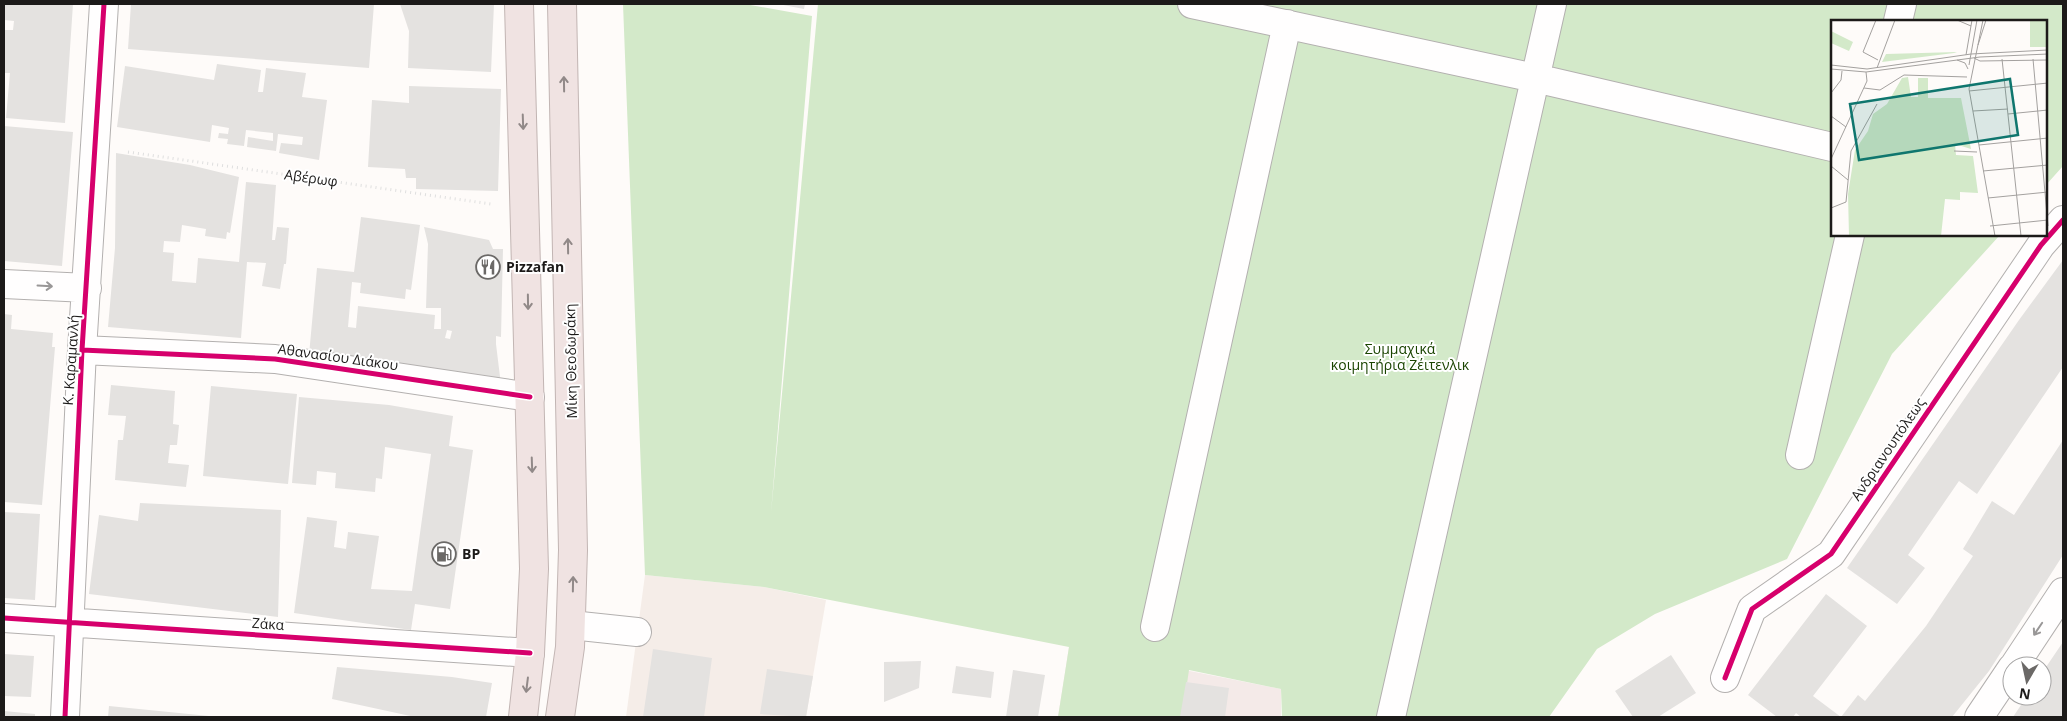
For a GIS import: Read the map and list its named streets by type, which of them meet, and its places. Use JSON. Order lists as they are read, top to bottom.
{
  "streets": {
    "highway": ["Μίκη Θεοδωράκη"],
    "street": [
      "Αθανασίου Διάκου",
      "Κ. Καραμανλή",
      "Ανδριανουπόλεως",
      "Ζάκα"
    ],
    "path": ["Αβέρωφ"]
  },
  "crossings": [
    ["Αβέρωφ", "Κ. Καραμανλή"],
    ["Αθανασίου Διάκου", "Κ. Καραμανλή"],
    ["Κ. Καραμανλή", "Ζάκα"]
  ],
  "parks": ["Συμμαχικά κοιμητήρια Ζέιτενλικ"],
  "places": {
    "restaurant": ["Pizzafan"],
    "fuel station": ["BP"]
  },
  "north": "bottom"
}
